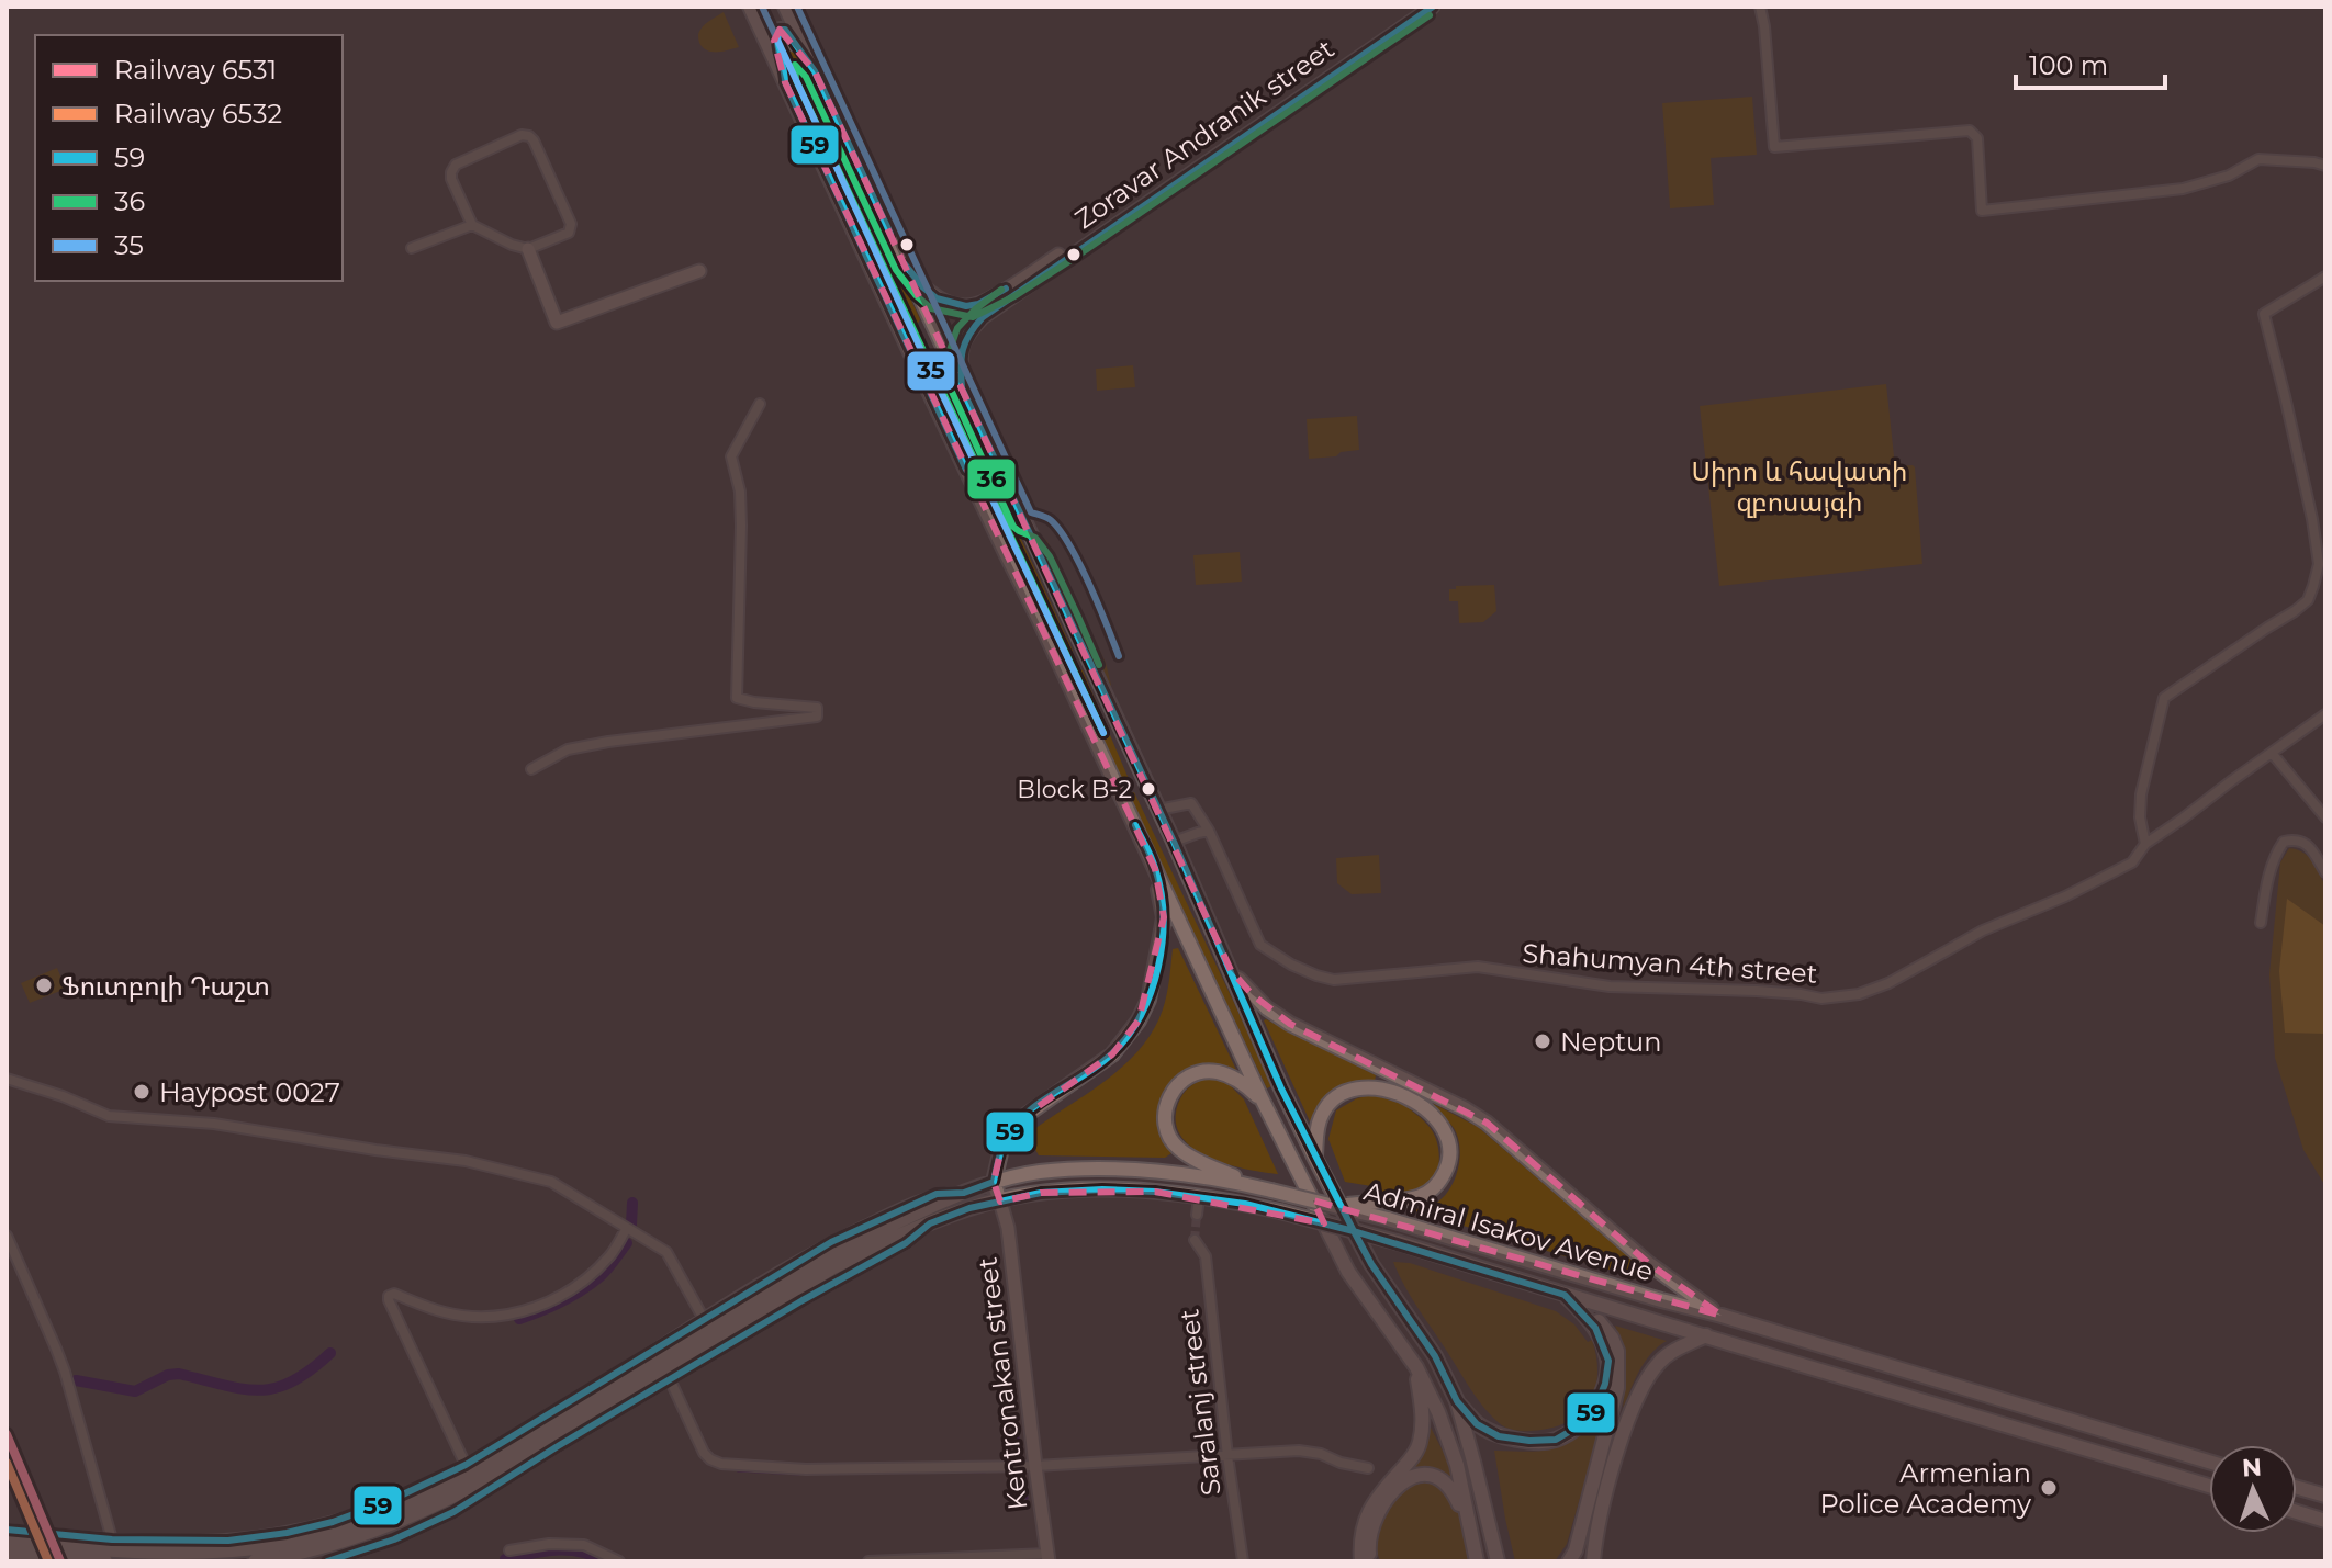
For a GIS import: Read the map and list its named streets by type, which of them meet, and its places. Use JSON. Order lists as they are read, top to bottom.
{
  "streets": {
    "highway": ["Admiral Isakov Avenue"],
    "main road": ["Zoravar Andranik street", "Kentronakan street"],
    "street": ["Shahumyan 4th street", "Saralanj street"]
  },
  "crossings": [
    ["Admiral Isakov Avenue", "Kentronakan street"]
  ],
  "parks": ["Սիրո և հավատի զբոսայգի"],
  "places": [
    "Block B-2",
    "Ֆուտբոլի Դաշտ",
    "Neptun",
    "Haypost 0027",
    "Armenian Police Academy"
  ],
  "lines": [
    "transit line 59",
    "transit line 35",
    "transit line 36",
    "rail line 6531",
    "rail line 6532"
  ],
  "legend": [
    "Railway 6531",
    "Railway 6532",
    "59",
    "36",
    "35"
  ],
  "scale_bar": "100 m",
  "north": "top"
}
